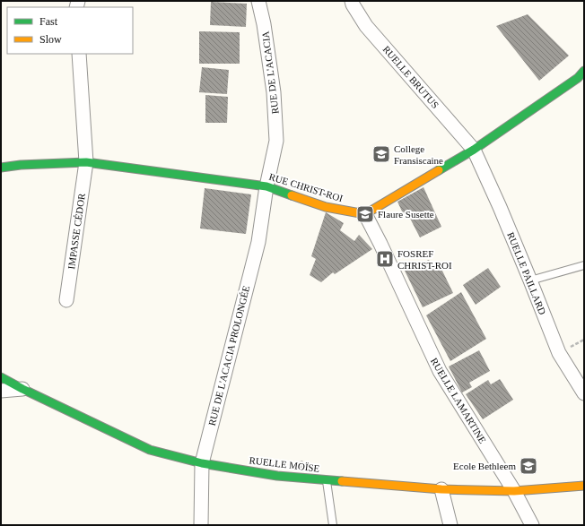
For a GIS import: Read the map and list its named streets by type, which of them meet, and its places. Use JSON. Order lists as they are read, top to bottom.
{
  "streets": {
    "street": [
      "RUE DE L'ACACIA",
      "RUELLE BRUTUS",
      "RUE CHRIST-ROI",
      "IMPASSE CÉDOR",
      "RUELLE PAILLARD",
      "RUE DE L'ACACIA PROLONGÉE",
      "RUELLE LAMARTINE",
      "RUELLE MOÏSE"
    ]
  },
  "crossings": [
    ["RUE DE L'ACACIA", "RUE CHRIST-ROI"],
    ["RUE DE L'ACACIA", "RUE DE L'ACACIA PROLONGÉE"],
    ["RUELLE BRUTUS", "RUELLE PAILLARD"],
    ["RUE CHRIST-ROI", "IMPASSE CÉDOR"],
    ["RUE CHRIST-ROI", "RUE DE L'ACACIA PROLONGÉE"],
    ["RUE CHRIST-ROI", "RUELLE LAMARTINE"],
    ["RUE DE L'ACACIA PROLONGÉE", "RUELLE MOÏSE"],
    ["RUELLE LAMARTINE", "RUELLE MOÏSE"]
  ],
  "places": {
    "school or university": ["College Fransiscaine", "Flaure Susette", "Ecole Bethleem"],
    "hospital": ["FOSREF CHRIST-ROI"]
  },
  "legend": ["Fast", "Slow"]
}
